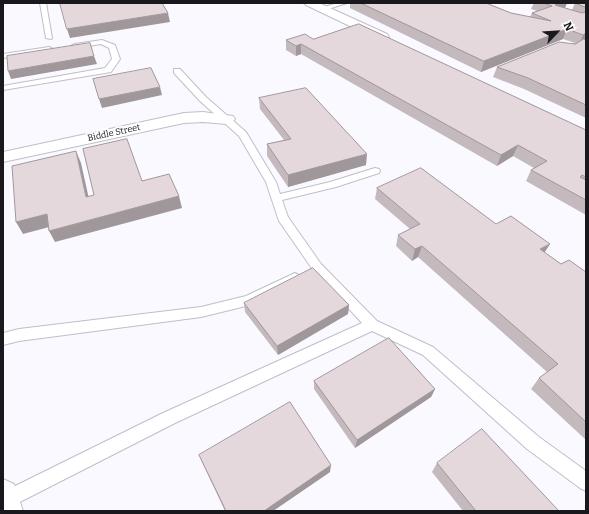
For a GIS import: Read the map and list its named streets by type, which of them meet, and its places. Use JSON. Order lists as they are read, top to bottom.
{
  "streets": {
    "street": ["Biddle Street"]
  },
  "north": "top right"
}
